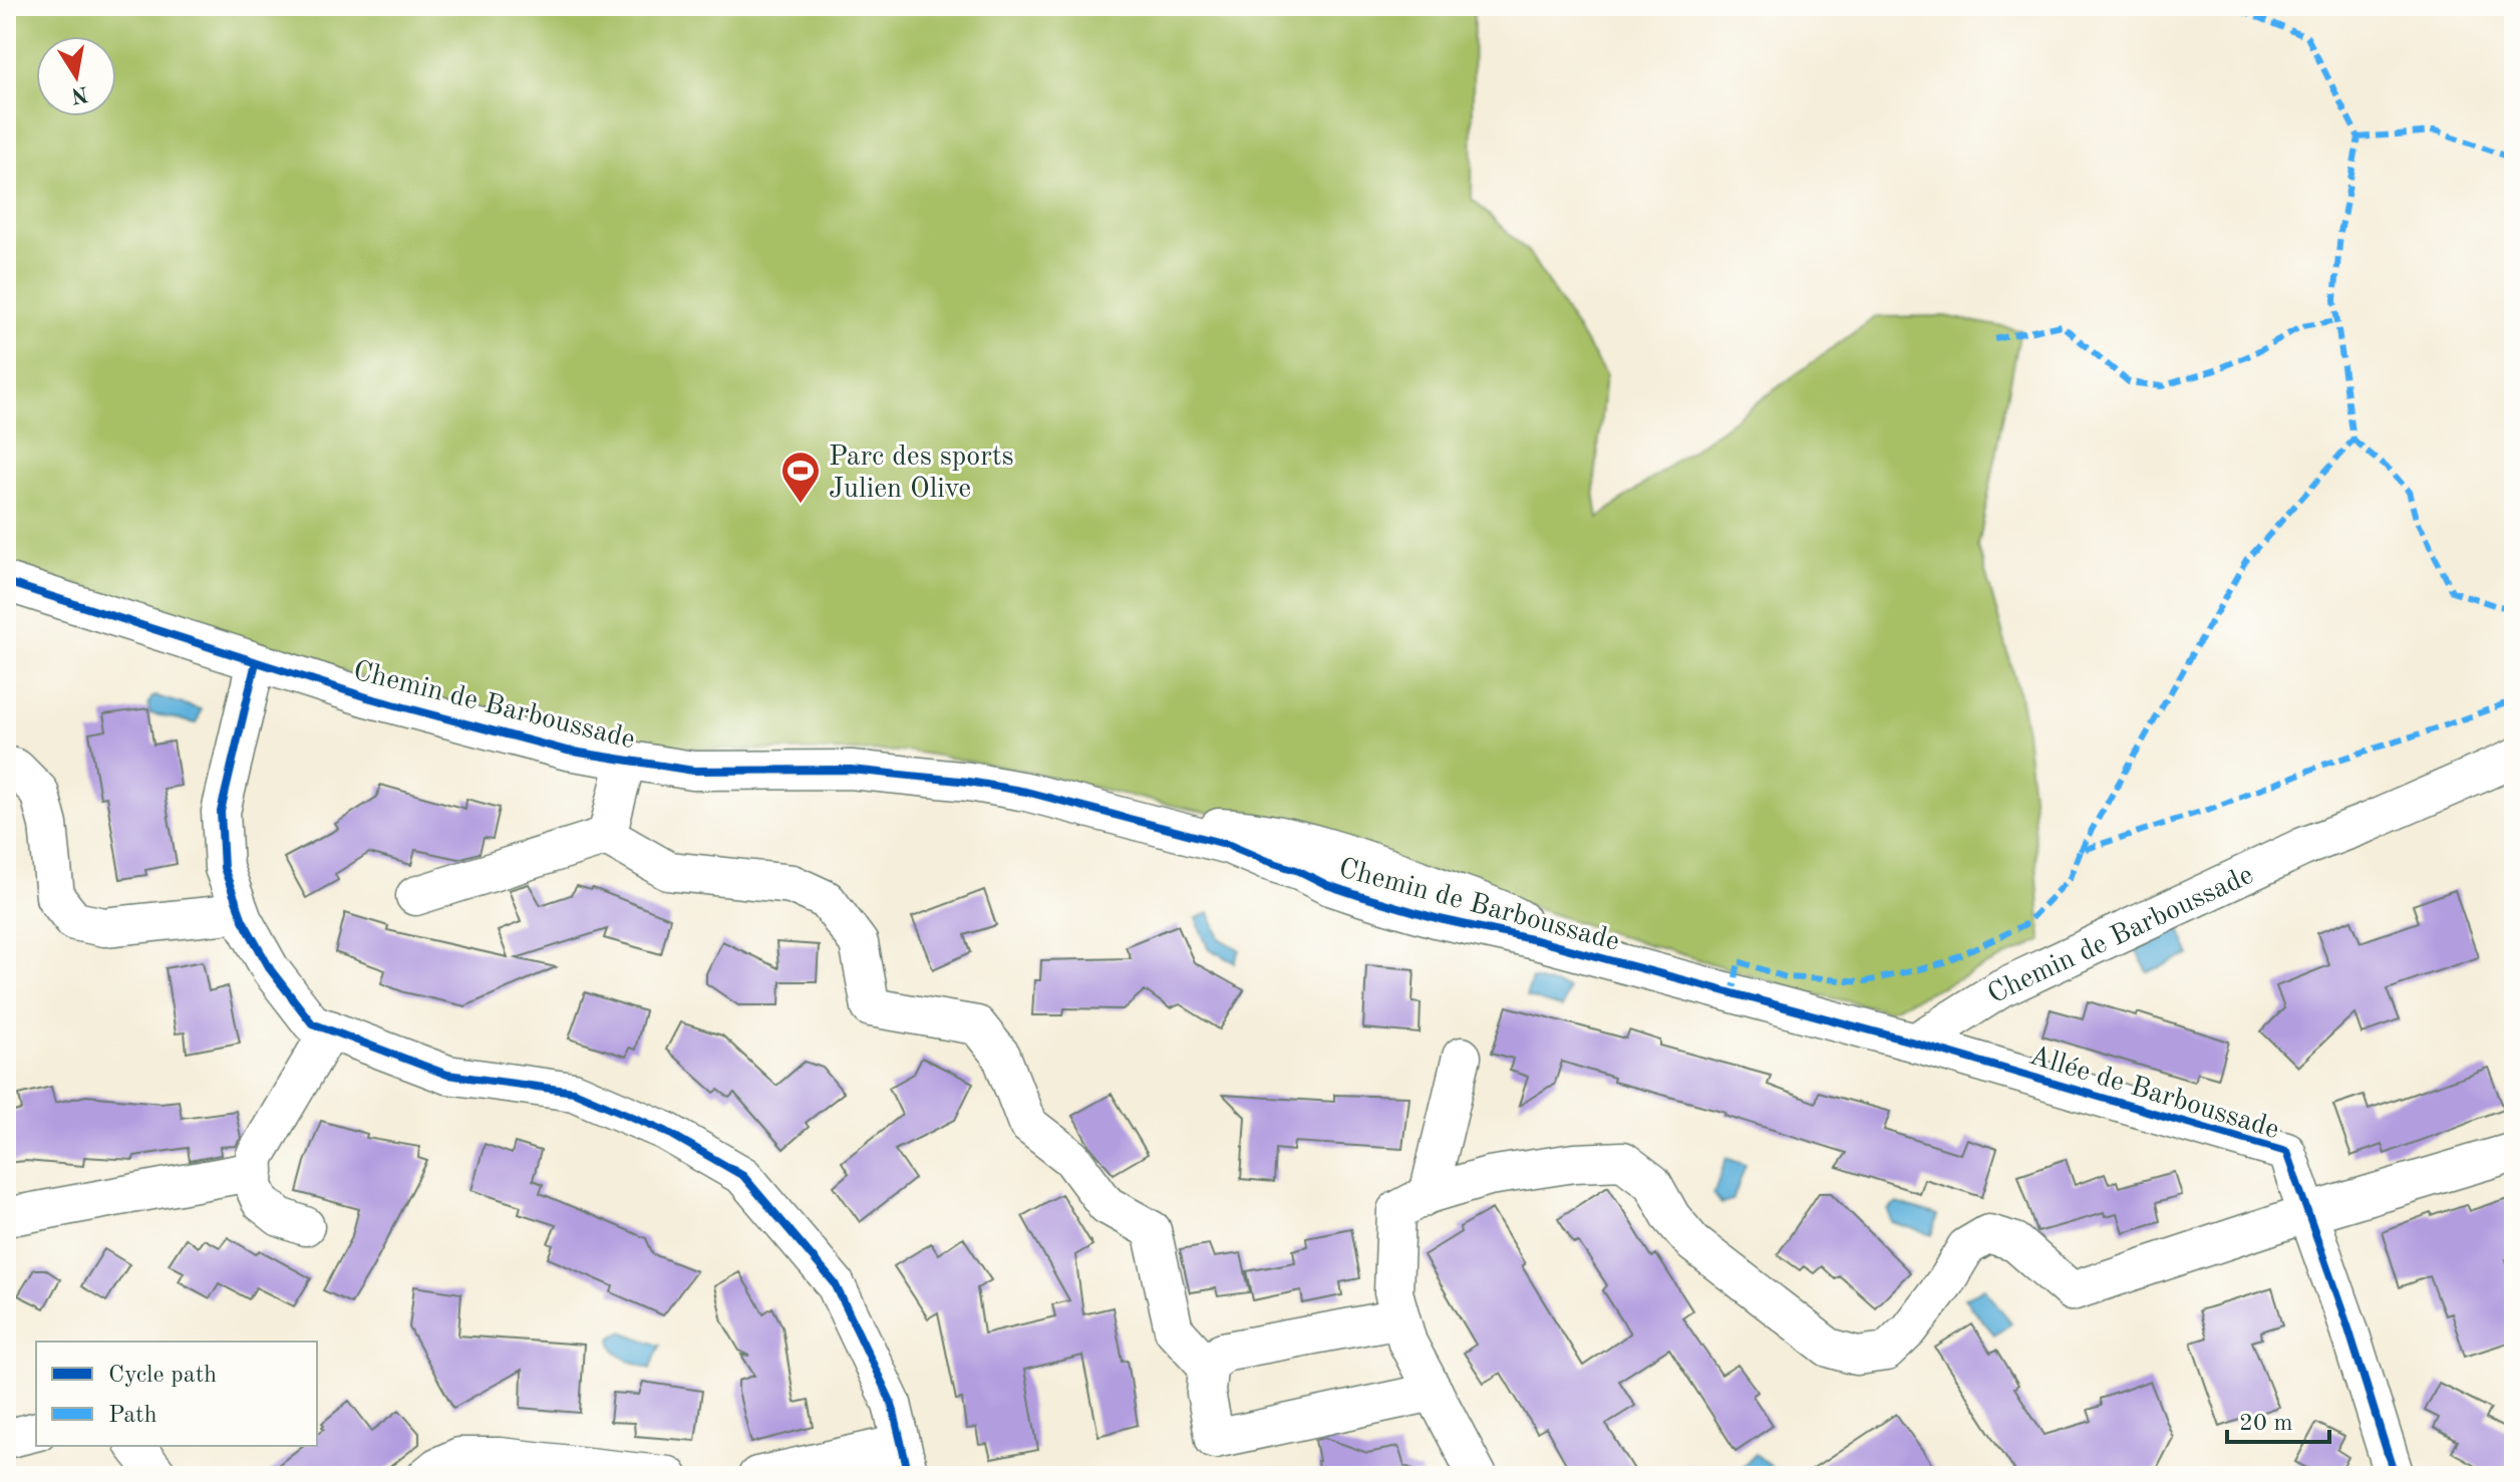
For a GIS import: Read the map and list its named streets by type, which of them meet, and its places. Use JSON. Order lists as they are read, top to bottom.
{
  "streets": {
    "street": ["Chemin de Barboussade", "Allée de Barboussade"]
  },
  "crossings": [
    ["Chemin de Barboussade", "Allée de Barboussade"]
  ],
  "places": {
    "sports": ["Parc des sports Julien Olive"]
  },
  "legend": ["Cycle path", "Path"],
  "scale_bar": "20 m",
  "north": "bottom"
}
